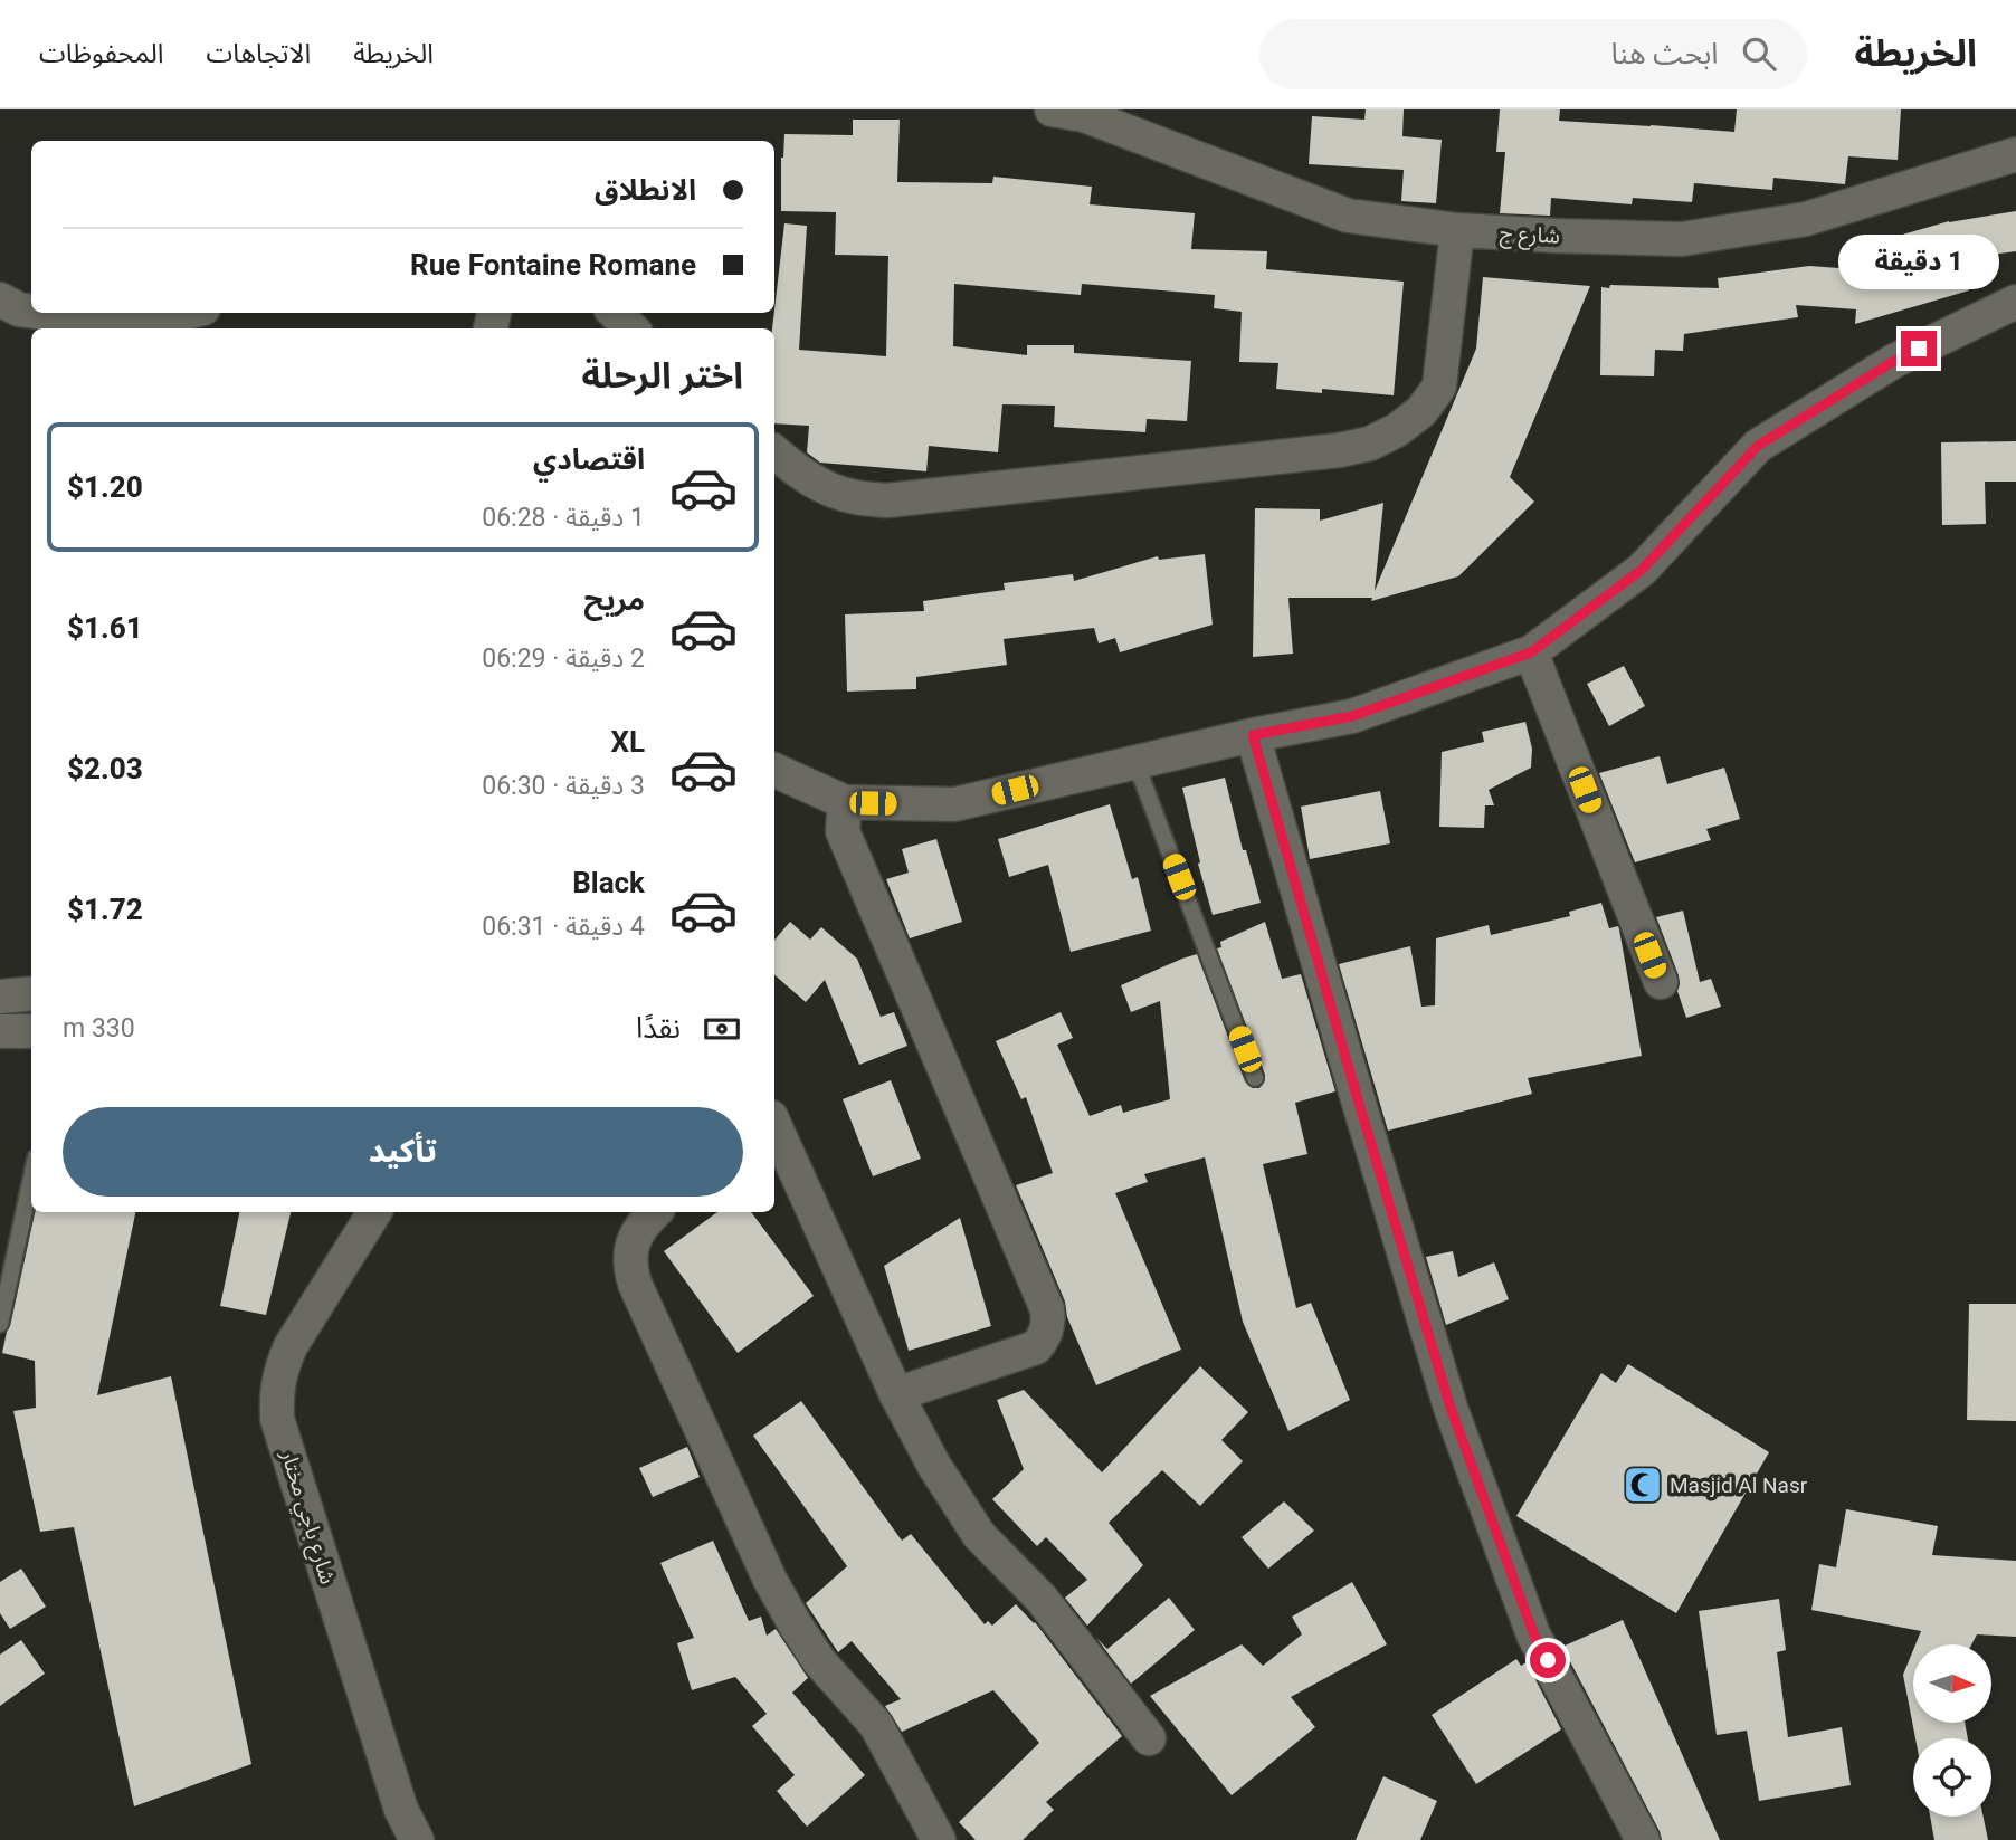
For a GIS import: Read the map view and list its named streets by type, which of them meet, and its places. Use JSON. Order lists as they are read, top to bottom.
{
  "streets": {
    "street": ["شارع ج", "شارع باجي مختار"]
  },
  "places": {
    "mosque": ["Masjid Al Nasr"]
  },
  "north": "right",
  "page": {
    "header": "الخريطة",
    "search": "ابحث هنا",
    "nav": ["الخريطة", "الاتجاهات", "المحفوظات"],
    "banner": ["الانطلاق", "Rue Fontaine Romane"],
    "bubble": "1 دقيقة",
    "heading": "اختر الرحلة",
    "list": [
      {
        "name": "اقتصادي",
        "note": "1 دقيقة · 06:28",
        "value": "$1.20"
      },
      {
        "name": "مريح",
        "note": "2 دقيقة · 06:29",
        "value": "$1.61"
      },
      {
        "name": "XL",
        "note": "3 دقيقة · 06:30",
        "value": "$2.03"
      },
      {
        "name": "Black",
        "note": "4 دقيقة · 06:31",
        "value": "$1.72"
      }
    ],
    "pay": ["نقدًا", "330 m"],
    "buttons": "تأكيد"
  }
}
